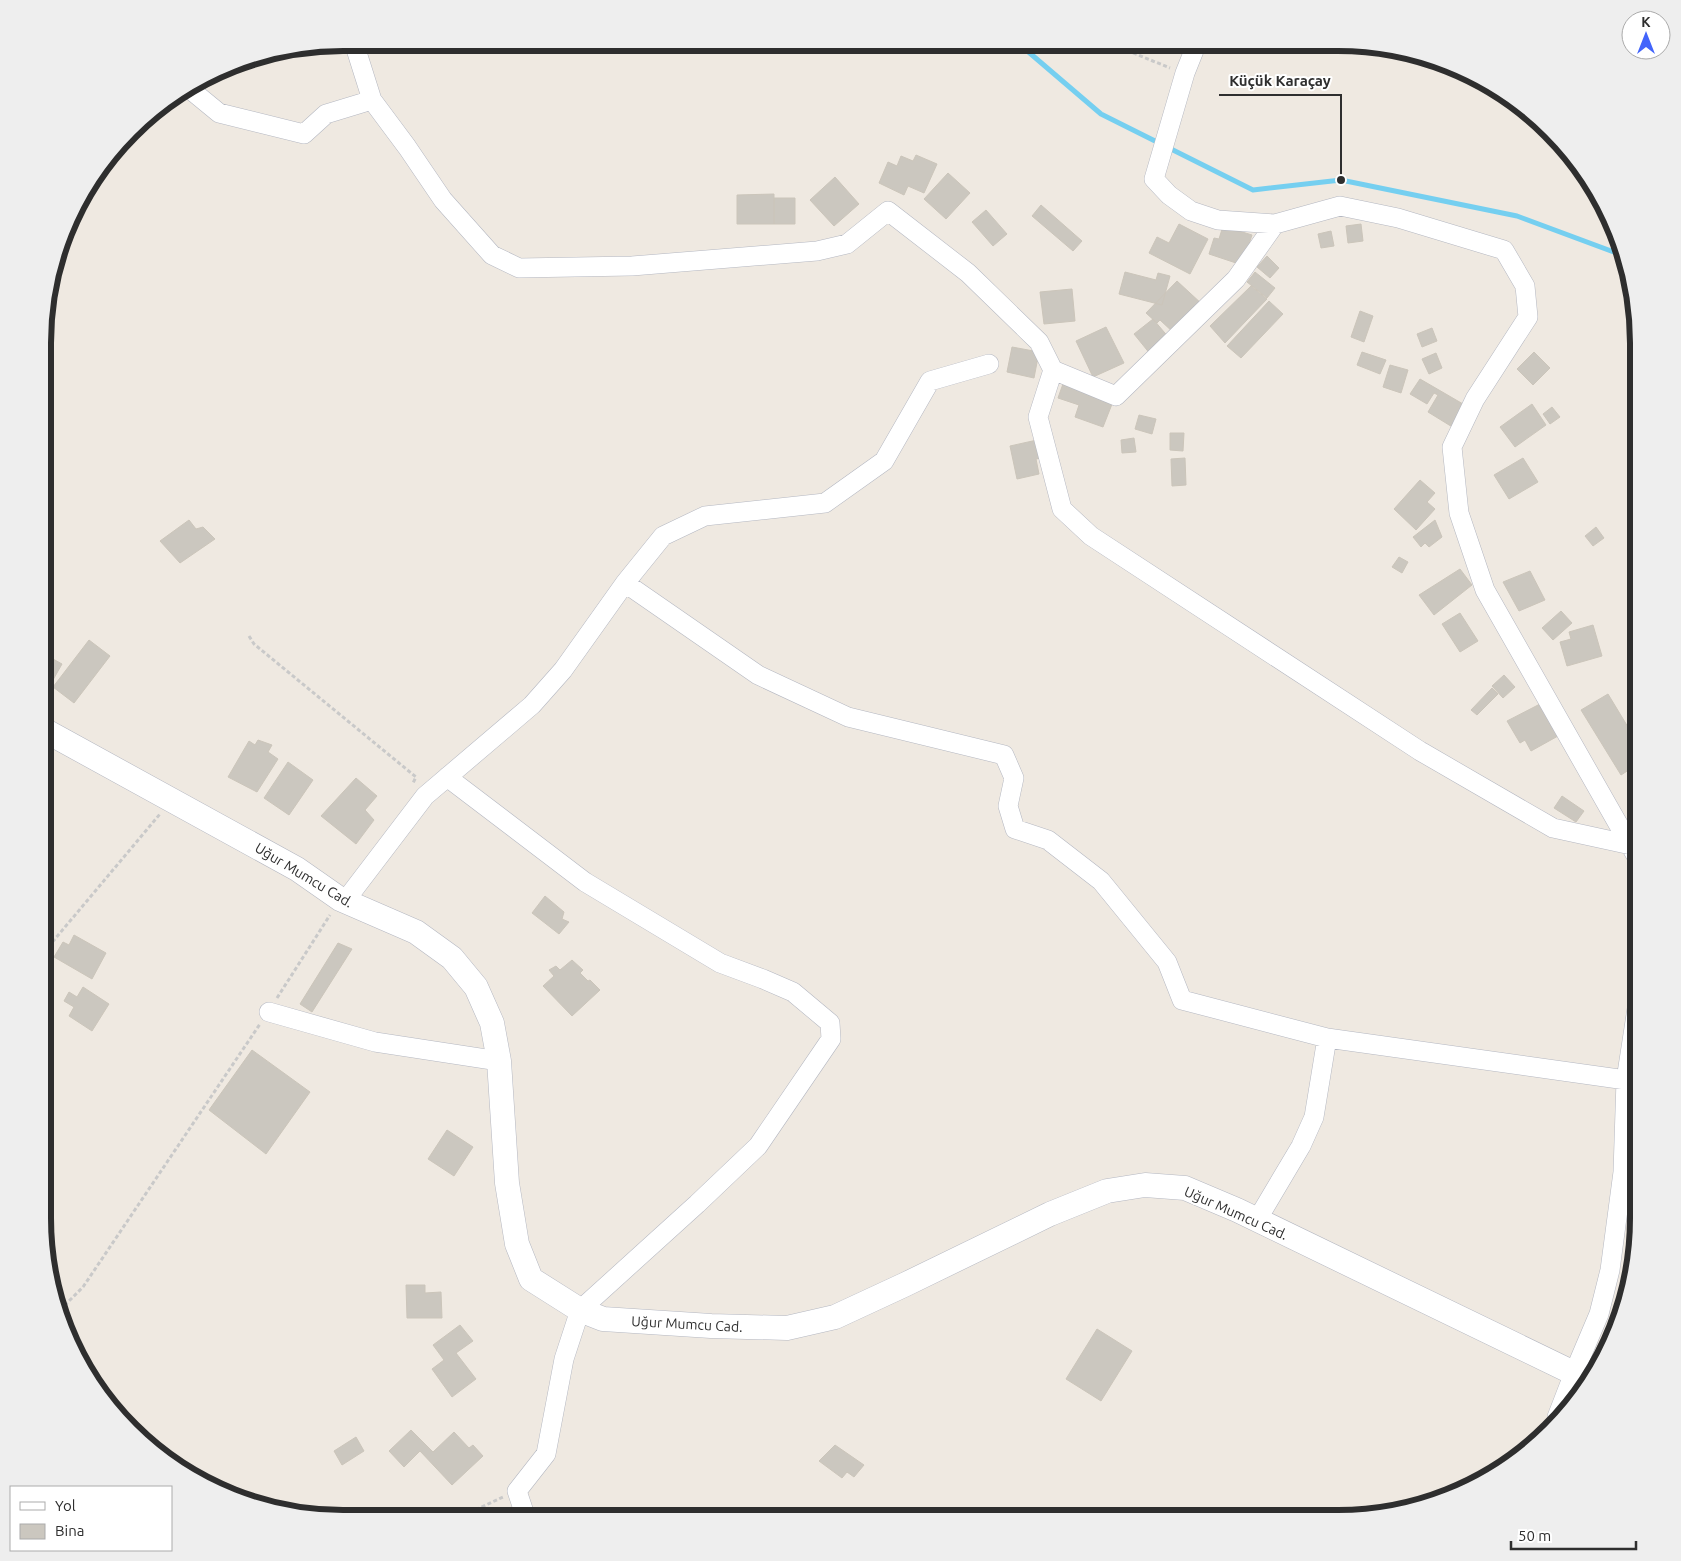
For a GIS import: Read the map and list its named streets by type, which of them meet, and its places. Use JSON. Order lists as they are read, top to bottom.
{
  "streets": {
    "street": ["Uğur Mumcu Cad."]
  },
  "places": ["Küçük Karaçay"],
  "legend": ["Yol", "Bina"],
  "scale_bar": "50 m",
  "north": "top"
}
